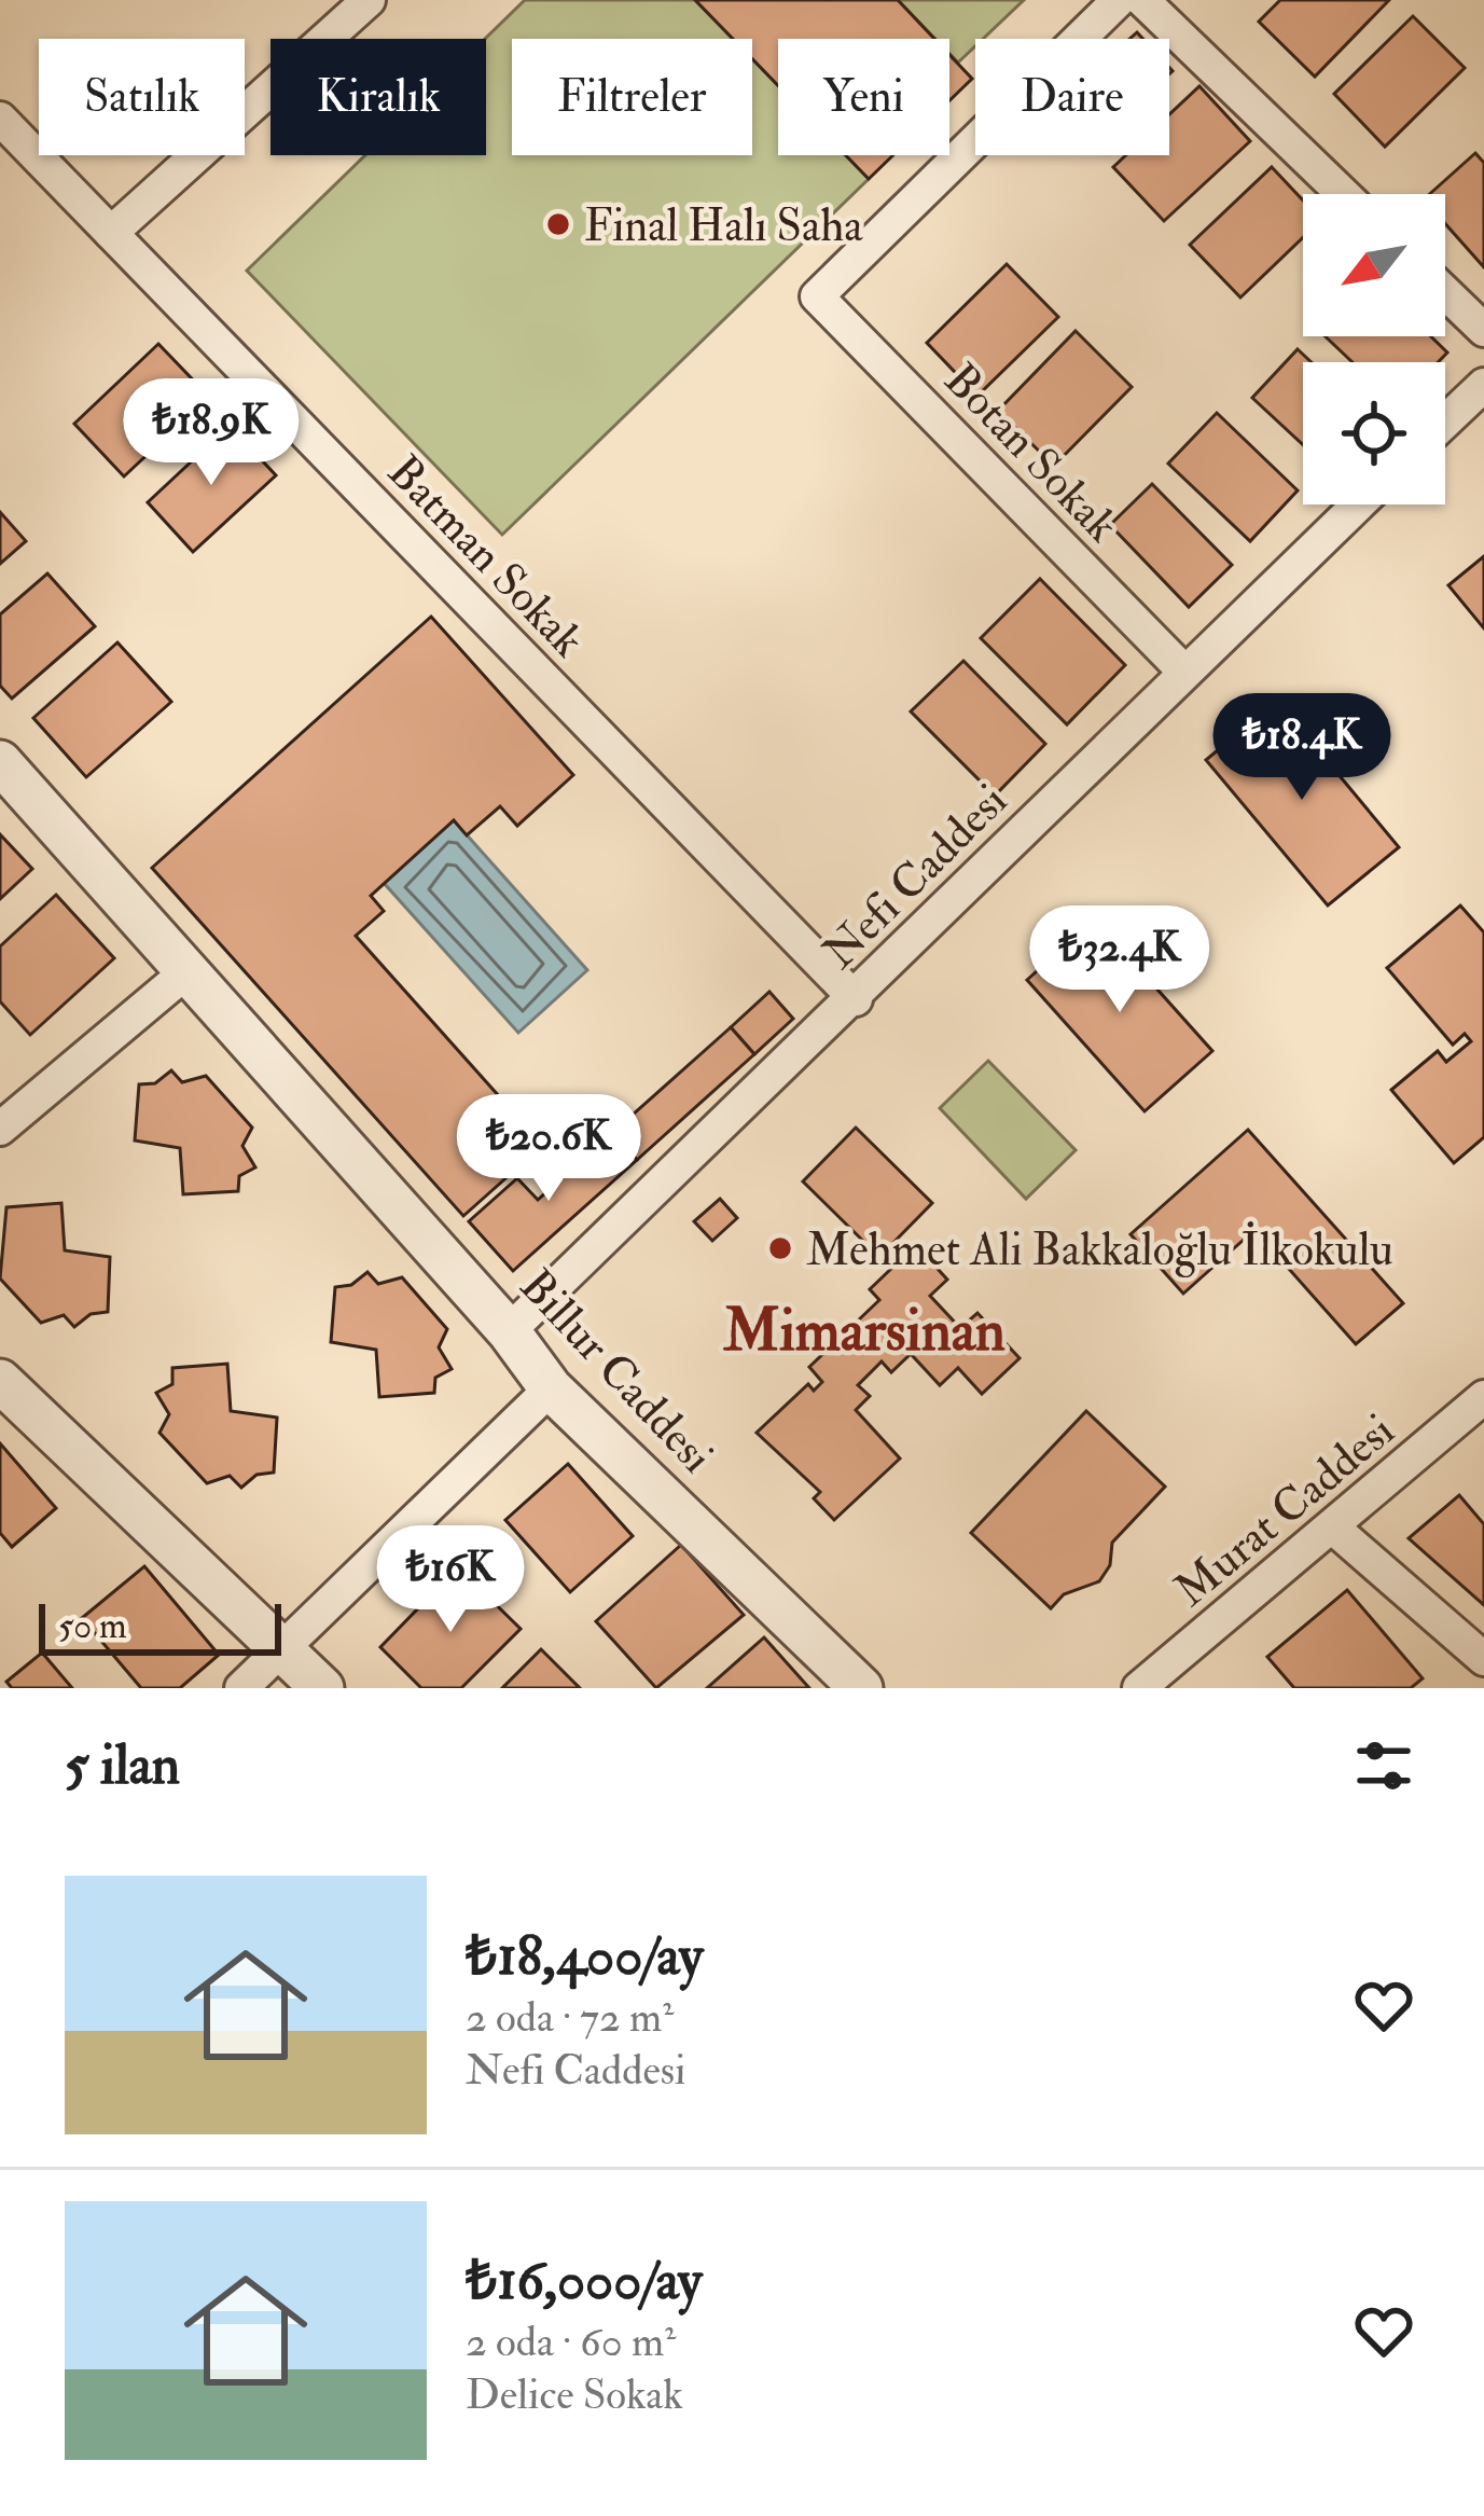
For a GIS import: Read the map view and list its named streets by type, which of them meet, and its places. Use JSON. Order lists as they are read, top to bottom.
{
  "streets": {
    "street": [
      "Botan Sokak",
      "Batman Sokak",
      "Nefi Caddesi",
      "Billur Caddesi",
      "Murat Caddesi"
    ]
  },
  "crossings": [
    ["Botan Sokak", "Nefi Caddesi"],
    ["Batman Sokak", "Nefi Caddesi"],
    ["Nefi Caddesi", "Billur Caddesi"]
  ],
  "districts": ["Mimarsinan"],
  "places": ["Final Halı Saha", "Mehmet Ali Bakkaloğlu İlkokulu"],
  "scale_bar": "50 m",
  "north": "bottom left",
  "page": {
    "chip": [
      "Satılık",
      "Kiralık",
      "Filtreler",
      "Yeni",
      "Daire"
    ],
    "price": [
      "₺18.9K",
      "₺18.4K",
      "₺32.4K",
      "₺20.6K",
      "₺16K"
    ],
    "scale": "50 m",
    "heading": "5 ilan",
    "list": [
      {
        "name": "₺18,400/ay",
        "note": "2 oda · 72 m² · Nefi Caddesi"
      },
      {
        "name": "₺16,000/ay",
        "note": "2 oda · 60 m² · Delice Sokak"
      }
    ]
  }
}
